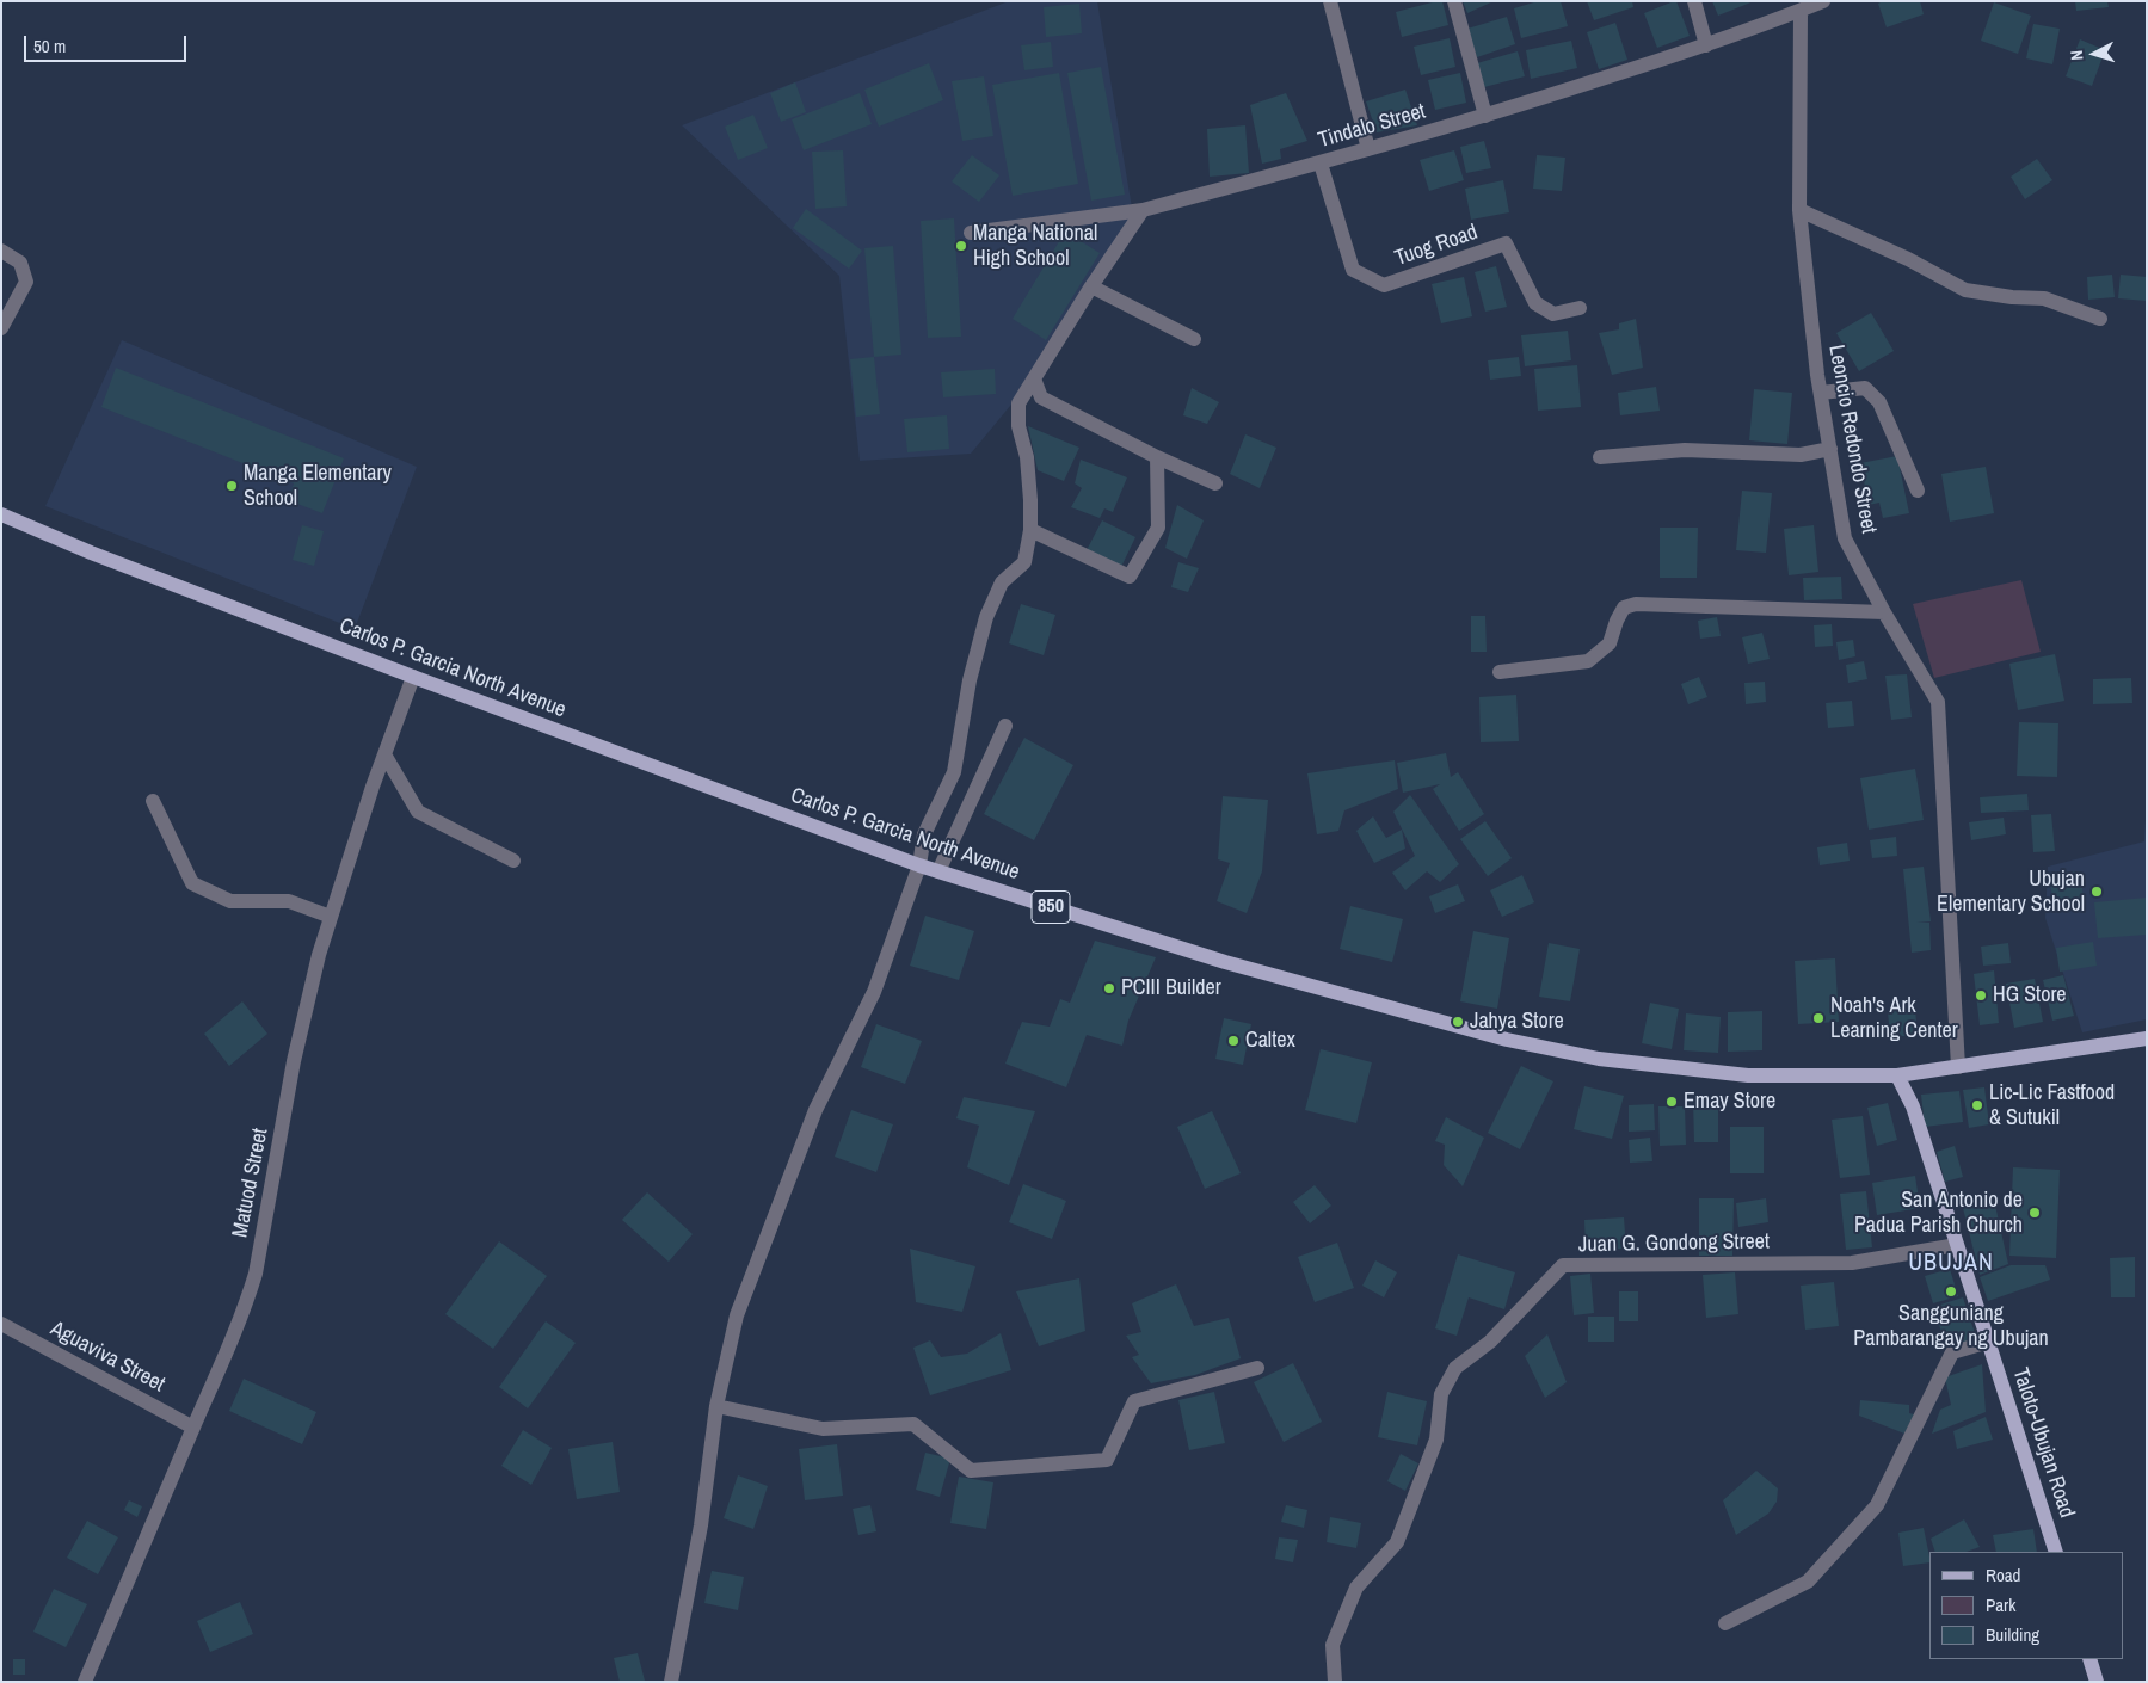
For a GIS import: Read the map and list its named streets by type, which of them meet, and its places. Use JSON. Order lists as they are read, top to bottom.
{
  "streets": {
    "main road": ["Carlos P. Garcia North Avenue", "850", "Taloto-Ubujan Road"],
    "street": [
      "Tindalo Street",
      "Tuog Road",
      "Leoncio Redondo Street",
      "Matuod Street",
      "Juan G. Gondong Street",
      "Aguaviva Street"
    ]
  },
  "crossings": [
    ["Tindalo Street", "Tuog Road"],
    ["Tindalo Street", "Leoncio Redondo Street"],
    ["Leoncio Redondo Street", "Carlos P. Garcia North Avenue"],
    ["Carlos P. Garcia North Avenue", "Matuod Street"],
    ["Carlos P. Garcia North Avenue", "Taloto-Ubujan Road"],
    ["Matuod Street", "Aguaviva Street"],
    ["Juan G. Gondong Street", "Taloto-Ubujan Road"]
  ],
  "districts": ["UBUJAN"],
  "places": [
    "Manga National High School",
    "Manga Elementary School",
    "Ubujan Elementary School",
    "PCIII Builder",
    "HG Store",
    "Noah's Ark Learning Center",
    "Jahya Store",
    "Caltex",
    "Emay Store",
    "Lic-Lic Fastfood & Sutukil",
    "San Antonio de Padua Parish Church",
    "Sangguniang Pambarangay ng Ubujan"
  ],
  "legend": ["Road", "Park", "Building"],
  "scale_bar": "50 m",
  "north": "left"
}
